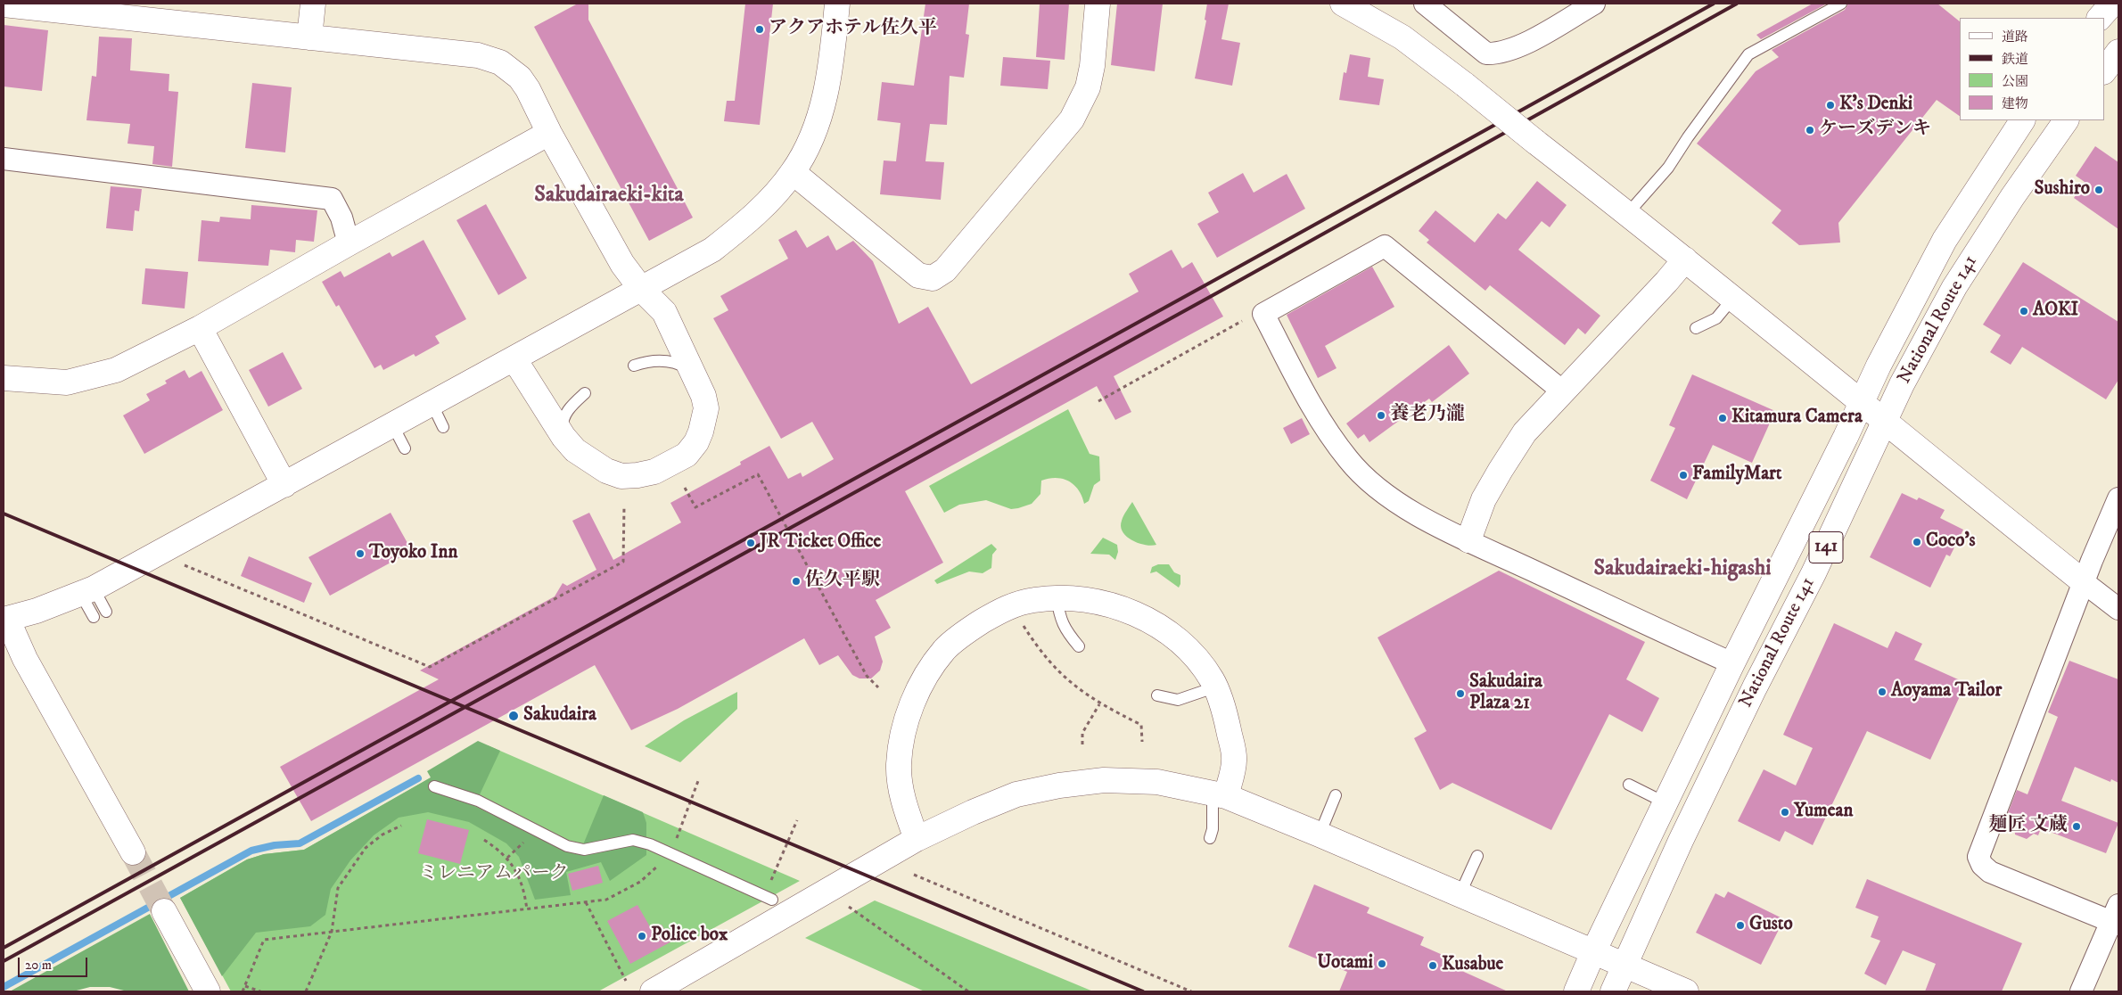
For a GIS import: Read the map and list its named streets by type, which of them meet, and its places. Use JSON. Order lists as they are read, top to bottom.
{
  "streets": {
    "main road": ["National Route 141", "141"]
  },
  "districts": ["Sakudairaeki-kita", "Sakudairaeki-higashi"],
  "parks": ["ミレニアムパーク"],
  "places": [
    "アクアホテル佐久平",
    "K's Denki",
    "ケーズデンキ",
    "Sushiro",
    "AOKI",
    "養老乃瀧",
    "Kitamura Camera",
    "FamilyMart",
    "Coco's",
    "JR Ticket Office",
    "Toyoko Inn",
    "佐久平駅",
    "Aoyama Tailor",
    "Sakudaira Plaza 21",
    "Sakudaira",
    "Yumean",
    "麺匠 文蔵",
    "Gusto",
    "Police box",
    "Uotami",
    "Kusabue"
  ],
  "legend": [
    "道路",
    "鉄道",
    "公園",
    "建物"
  ],
  "scale_bar": "20 m"
}
